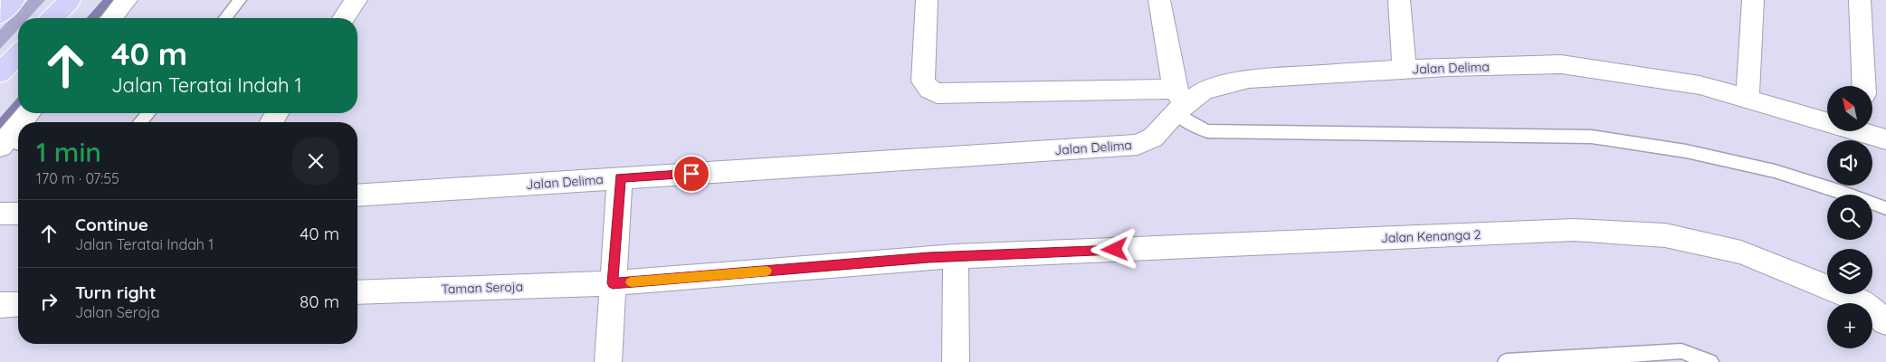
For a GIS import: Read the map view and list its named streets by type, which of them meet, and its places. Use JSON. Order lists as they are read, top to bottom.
{
  "streets": {
    "street": ["Jalan Delima", "Jalan Kenanga 2", "Taman Seroja"]
  },
  "crossings": [
    ["Jalan Kenanga 2", "Taman Seroja"]
  ],
  "north": "top left",
  "page": {
    "turn": ["40 m", "Jalan Teratai Indah 1"],
    "map_buttons": "+",
    "heading": ["1 min", "170 m · 07:55"],
    "list": [
      {
        "name": "Continue",
        "note": "Jalan Teratai Indah 1",
        "value": "40 m"
      },
      {
        "name": "Turn right",
        "note": "Jalan Seroja",
        "value": "80 m"
      }
    ]
  }
}
